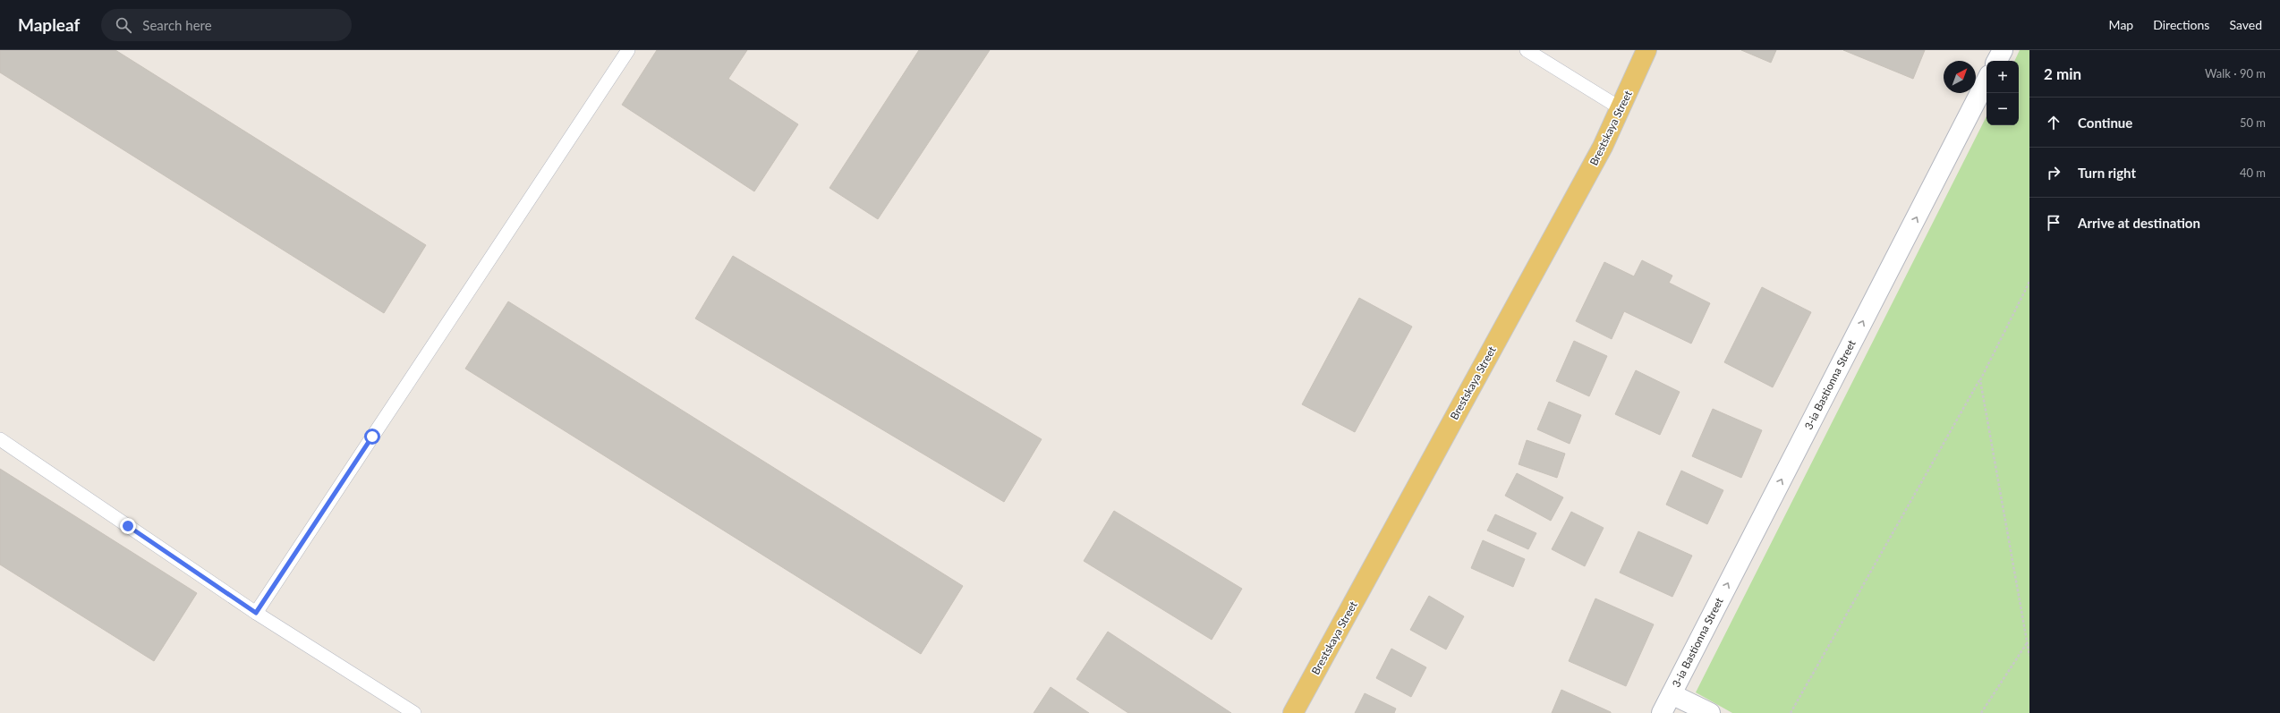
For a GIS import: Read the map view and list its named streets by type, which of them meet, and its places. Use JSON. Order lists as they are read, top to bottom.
{
  "streets": {
    "main road": ["Brestskaya Street"],
    "street": ["3-ia Bastionna Street"]
  },
  "one_way": ["3-ia Bastionna Street"],
  "north": "top right",
  "page": {
    "header": "Mapleaf",
    "search": "Search here",
    "nav": ["Map", "Directions", "Saved"],
    "heading": ["2 min", "Walk · 90 m"],
    "map_buttons": ["+", "−"],
    "list": [
      ["Continue", "50 m"],
      ["Turn right", "40 m"],
      "Arrive at destination"
    ]
  }
}
